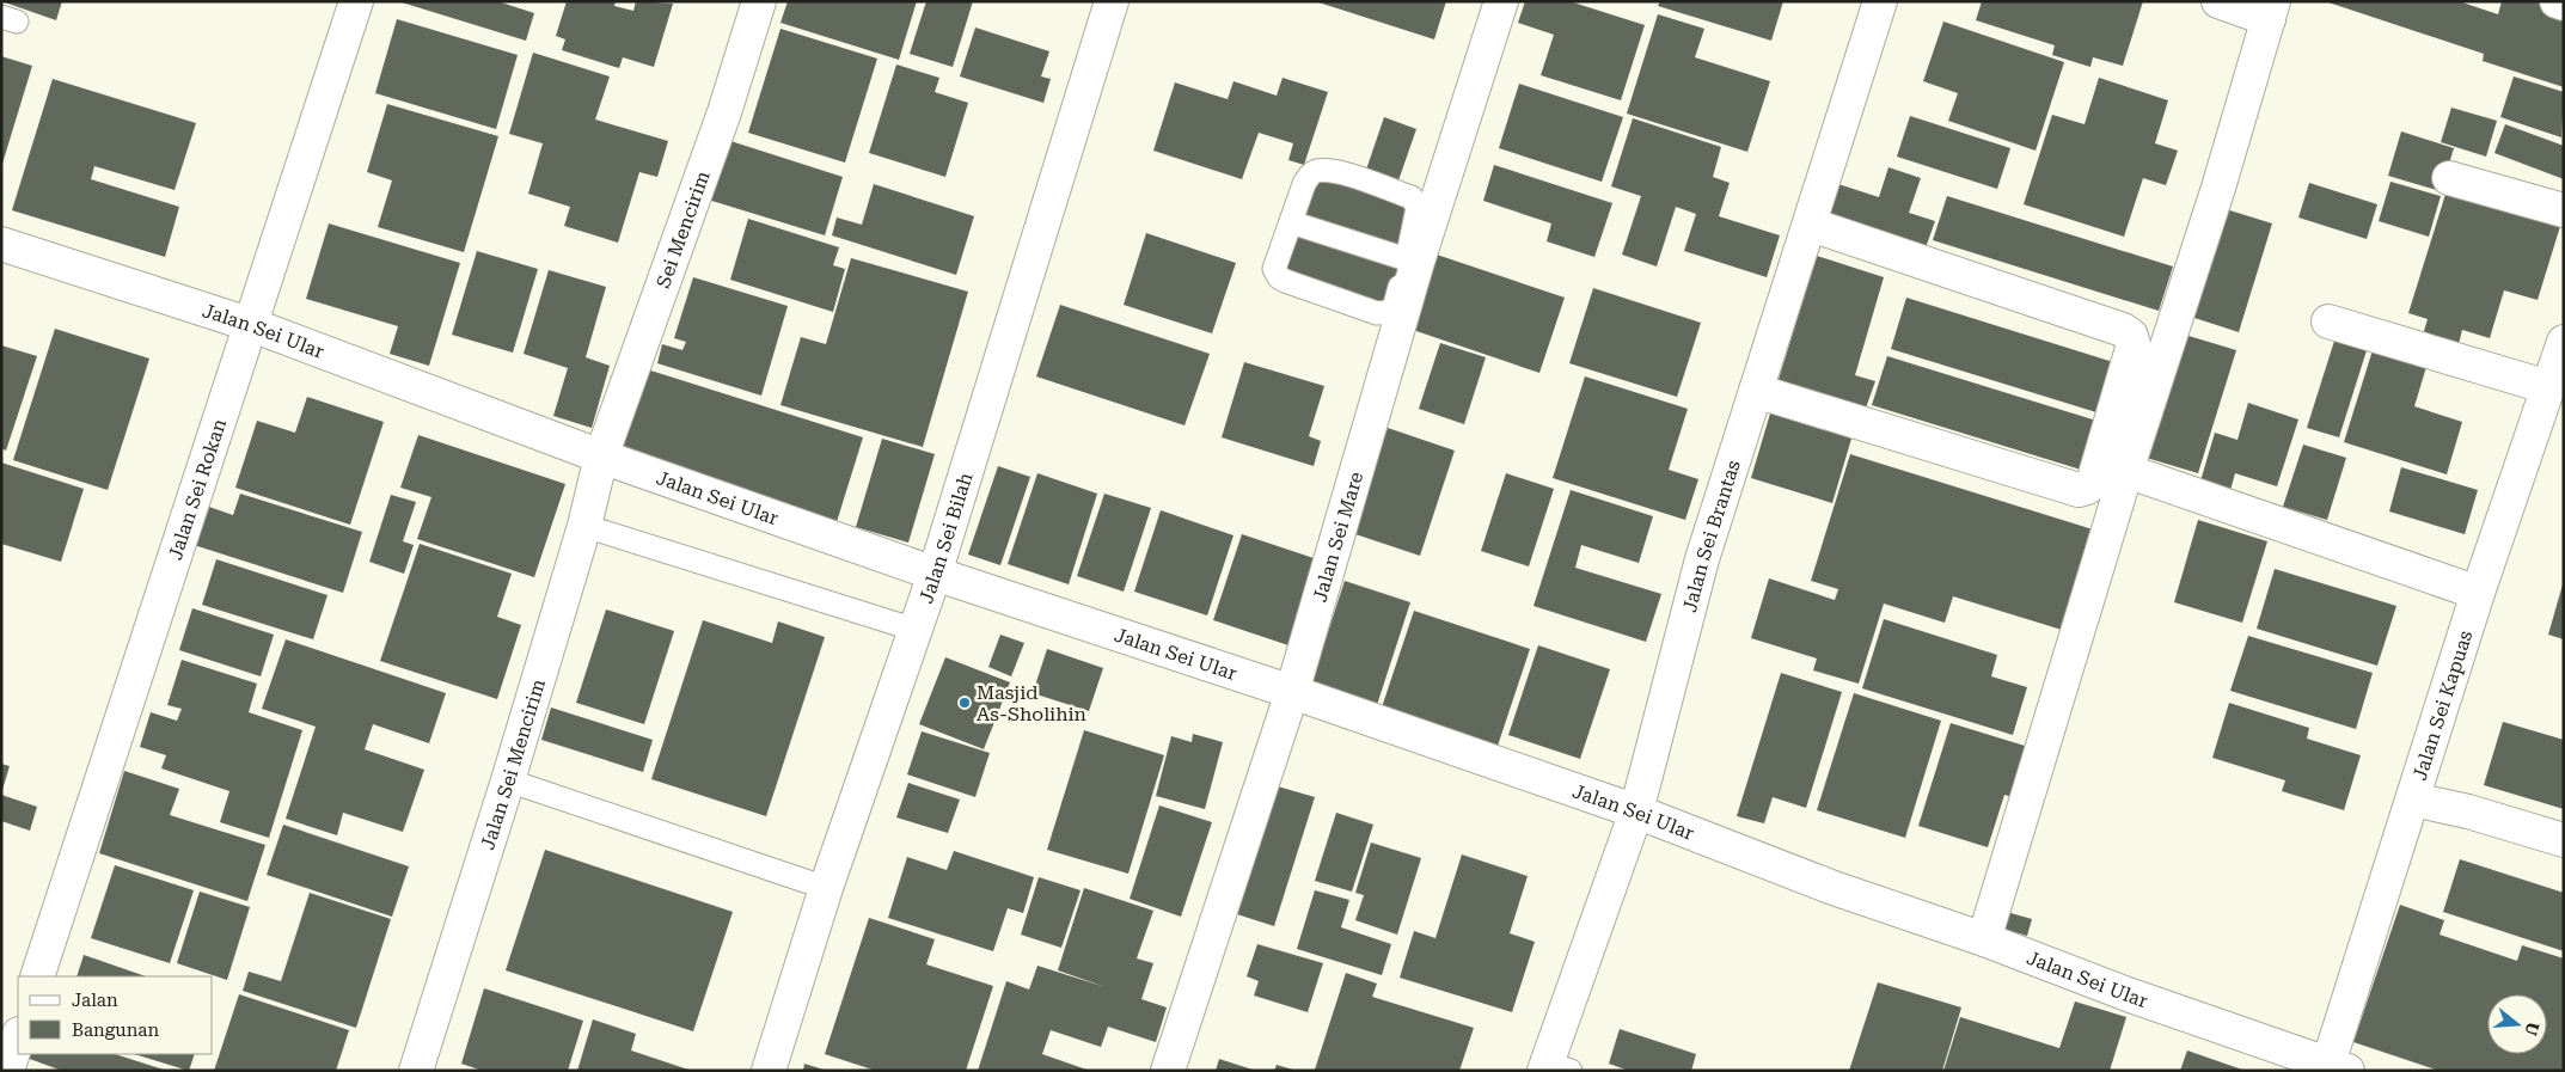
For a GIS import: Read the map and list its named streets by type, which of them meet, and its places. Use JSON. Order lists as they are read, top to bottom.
{
  "streets": {
    "street": [
      "Sei Mencirim",
      "Jalan Sei Ular",
      "Jalan Sei Rokan",
      "Jalan Sei Mare",
      "Jalan Sei Brantas",
      "Jalan Sei Bilah",
      "Jalan Sei Kapuas",
      "Jalan Sei Mencirim"
    ]
  },
  "crossings": [
    ["Sei Mencirim", "Jalan Sei Ular"],
    ["Sei Mencirim", "Jalan Sei Mencirim"],
    ["Jalan Sei Ular", "Jalan Sei Rokan"],
    ["Jalan Sei Ular", "Jalan Sei Mare"],
    ["Jalan Sei Ular", "Jalan Sei Brantas"],
    ["Jalan Sei Ular", "Jalan Sei Bilah"],
    ["Jalan Sei Ular", "Jalan Sei Kapuas"],
    ["Jalan Sei Ular", "Jalan Sei Mencirim"]
  ],
  "places": ["Masjid As-Sholihin"],
  "legend": ["Jalan", "Bangunan"],
  "north": "right"
}
